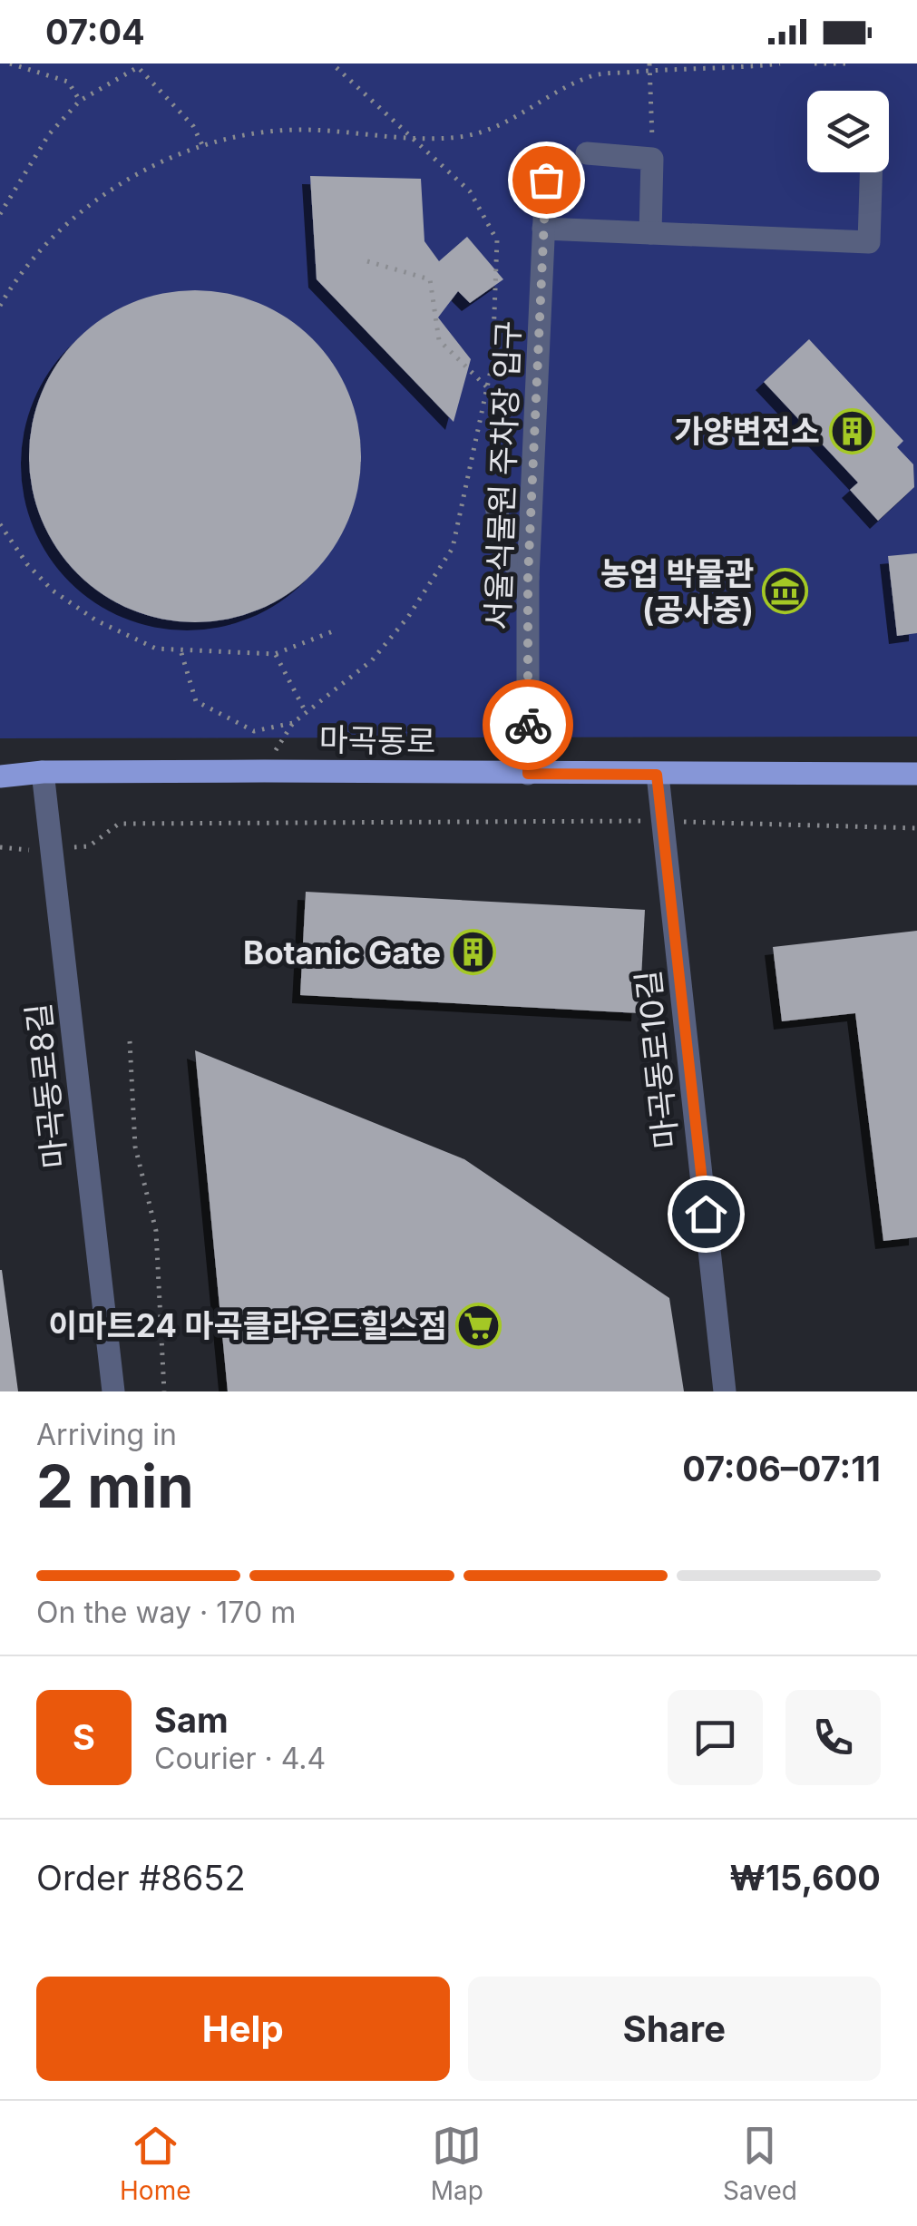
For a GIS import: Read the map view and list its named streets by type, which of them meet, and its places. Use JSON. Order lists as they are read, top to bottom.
{
  "streets": {
    "main road": ["마곡동로"],
    "street": ["서울식물원 주차장 입구", "마곡동로10길", "마곡동로8길"]
  },
  "crossings": [
    ["서울식물원 주차장 입구", "마곡동로"],
    ["마곡동로", "마곡동로10길"],
    ["마곡동로", "마곡동로8길"]
  ],
  "places": {
    "building": ["가양변전소", "Botanic Gate"],
    "museum": ["농업 박물관 (공사중)"],
    "supermarket": ["이마트24 마곡클라우드힐스점"]
  },
  "page": {
    "status": "07:04",
    "heading": ["2 min", "Arriving in", "07:06–07:11"],
    "panel": [
      "Sam",
      "Courier · 4.4",
      "Order #8652",
      "₩15,600"
    ],
    "bar": "On the way · 170 m",
    "round": "S",
    "buttons": ["Help", "Share"],
    "tabs": ["Home", "Map", "Saved"]
  }
}
